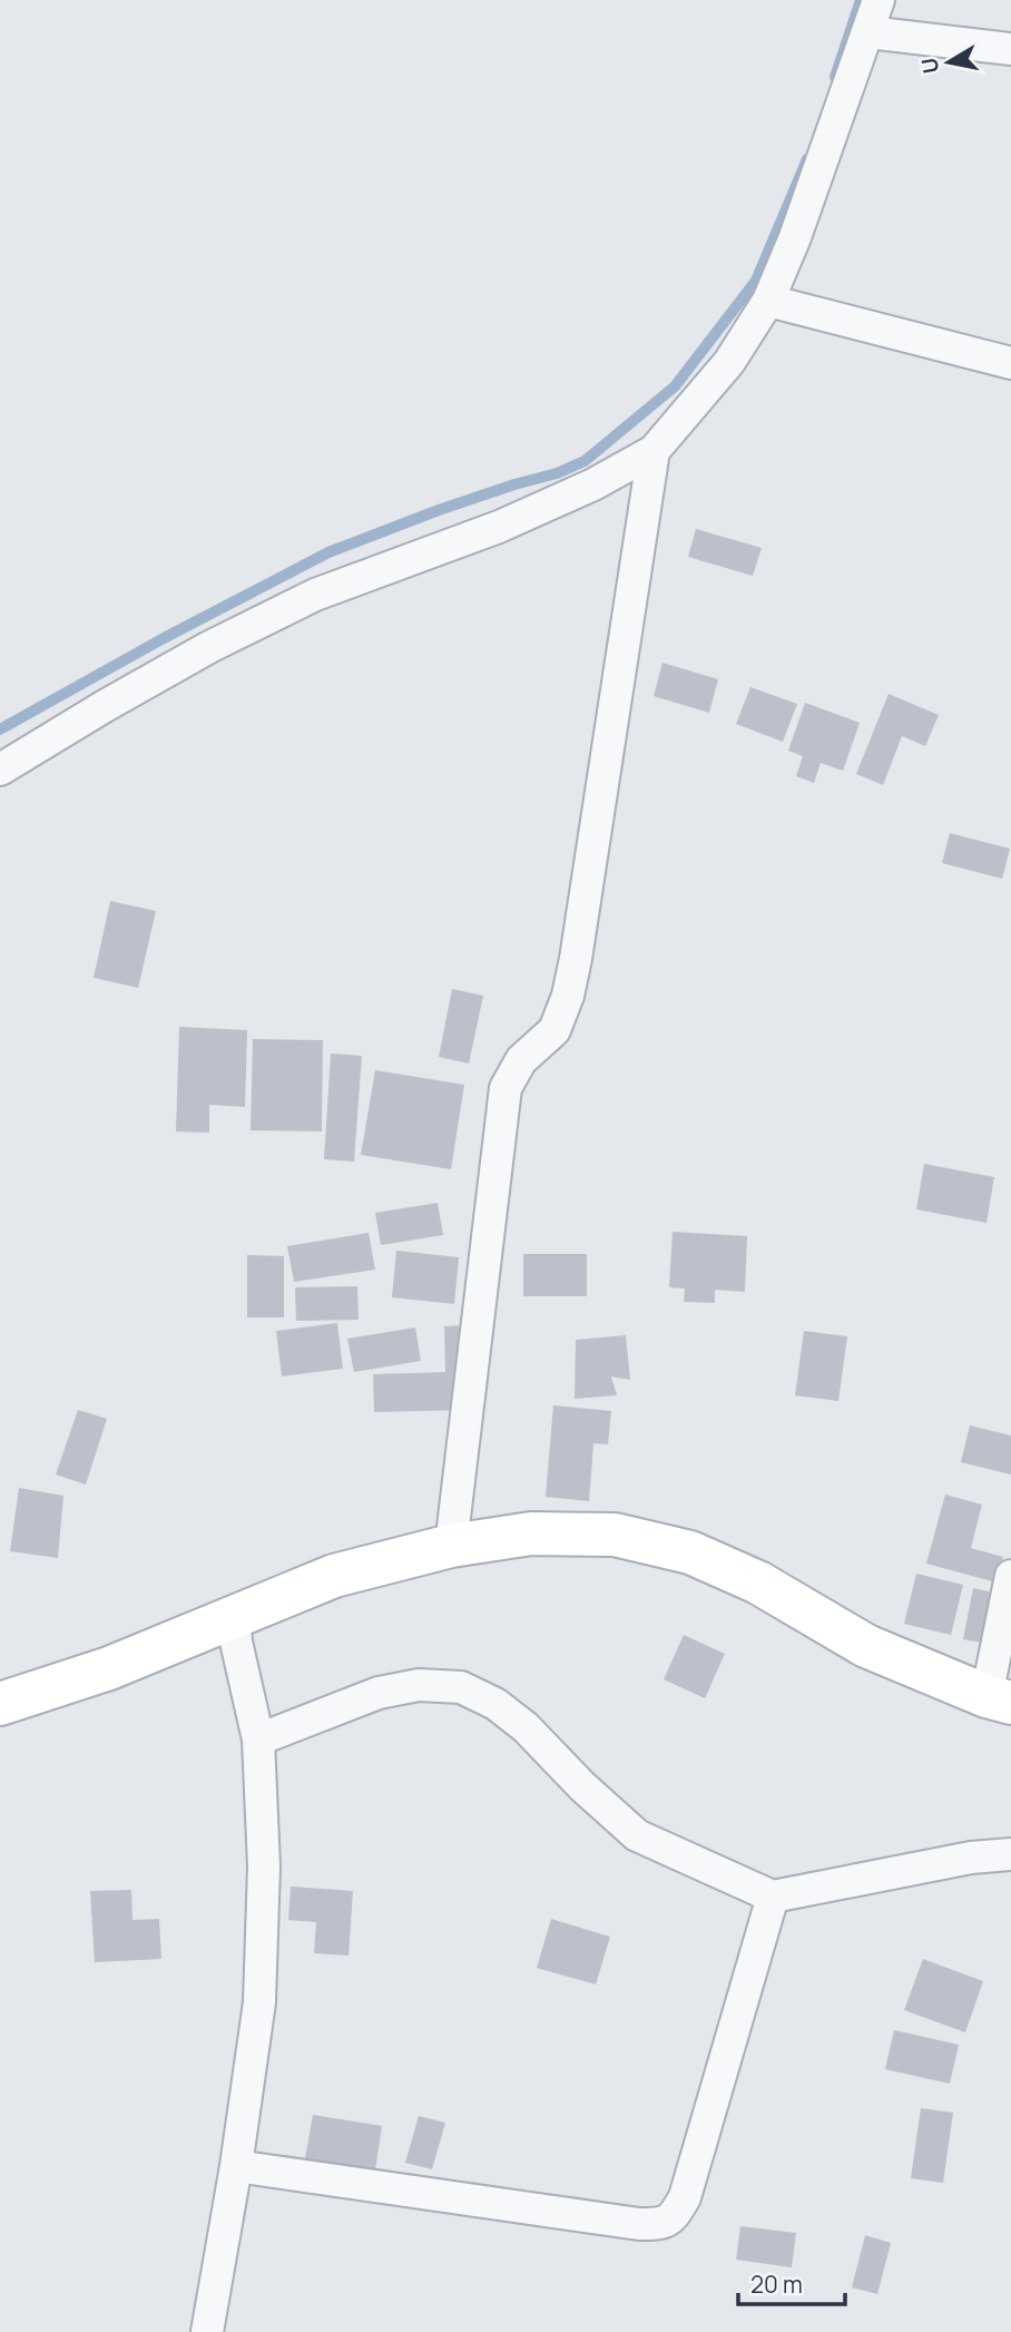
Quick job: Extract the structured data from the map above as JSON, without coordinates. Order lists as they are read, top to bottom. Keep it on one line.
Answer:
{"scale_bar":"20 m","north":"left"}
